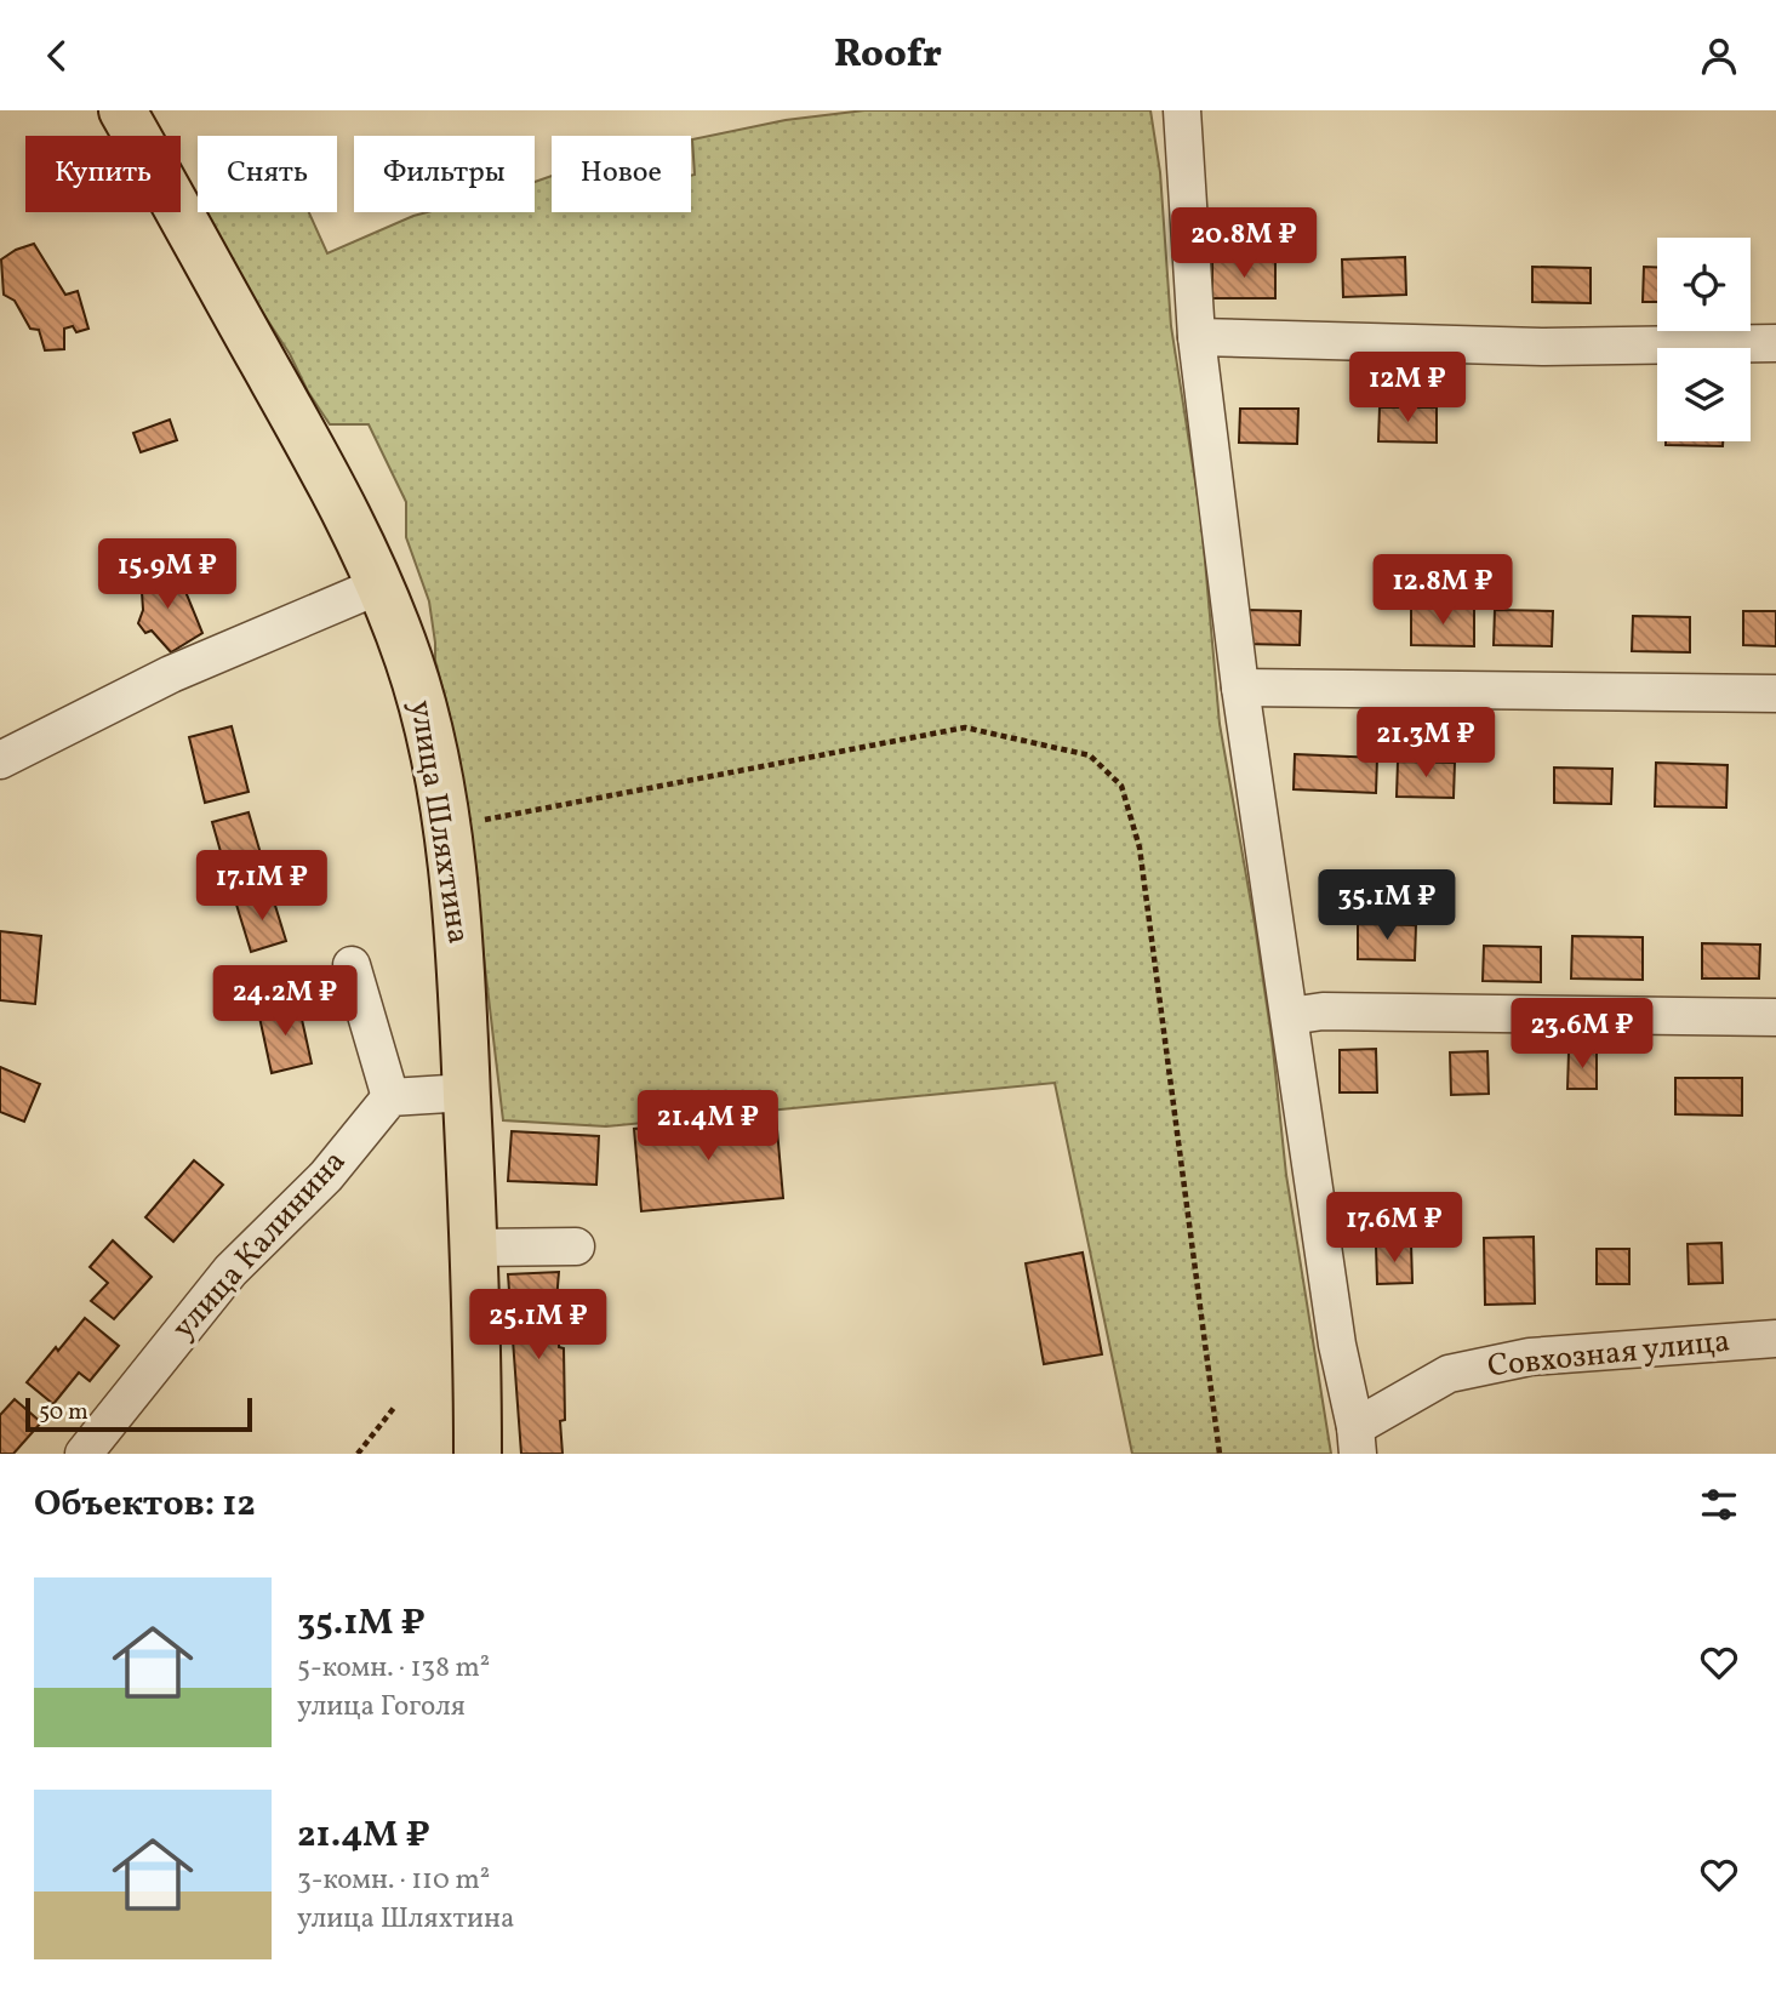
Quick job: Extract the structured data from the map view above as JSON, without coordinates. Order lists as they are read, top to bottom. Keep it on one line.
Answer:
{"streets":{"main road":["улица Шляхтина"],"street":["улица Калинина","Совхозная улица"]},"scale_bar":"50 m","page":{"header":"Roofr","chip":["Купить","Снять","Фильтры","Новое"],"price":["20.8M ₽","12M ₽","15.9M ₽","12.8M ₽","21.3M ₽","17.1M ₽","35.1M ₽","24.2M ₽","23.6M ₽","21.4M ₽","17.6M ₽","25.1M ₽"],"scale":"50 m","heading":"Объектов: 12","list":[{"name":"35.1M ₽","note":"5-комн. · 138 m² · улица Гоголя"},{"name":"21.4M ₽","note":"3-комн. · 110 m² · улица Шляхтина"}]}}
